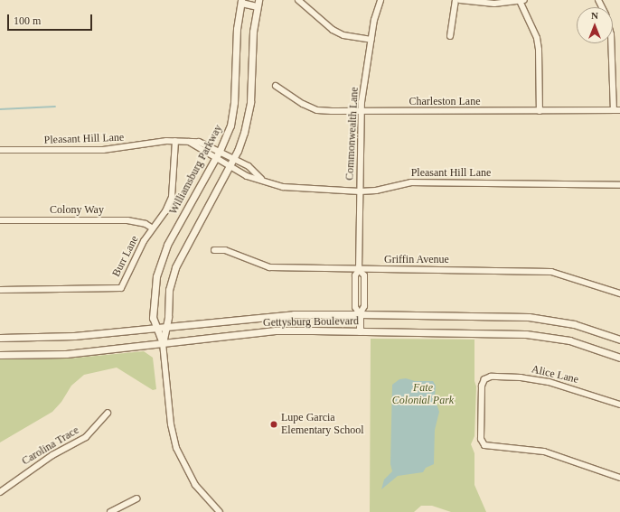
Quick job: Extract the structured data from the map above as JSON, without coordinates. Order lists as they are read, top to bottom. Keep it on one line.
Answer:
{"streets":{"street":["Charleston Lane","Commonwealth Lane","Pleasant Hill Lane","Williamsburg Parkway","Colony Way","Burr Lane","Griffin Avenue","Gettysburg Boulevard","Alice Lane","Carolina Trace"]},"crossings":[["Charleston Lane","Commonwealth Lane"],["Commonwealth Lane","Pleasant Hill Lane"],["Commonwealth Lane","Griffin Avenue"],["Commonwealth Lane","Gettysburg Boulevard"],["Pleasant Hill Lane","Williamsburg Parkway"],["Pleasant Hill Lane","Burr Lane"],["Williamsburg Parkway","Gettysburg Boulevard"],["Colony Way","Burr Lane"]],"parks":["Fate Colonial Park"],"places":["Lupe Garcia Elementary School"],"scale_bar":"100 m","north":"top"}
